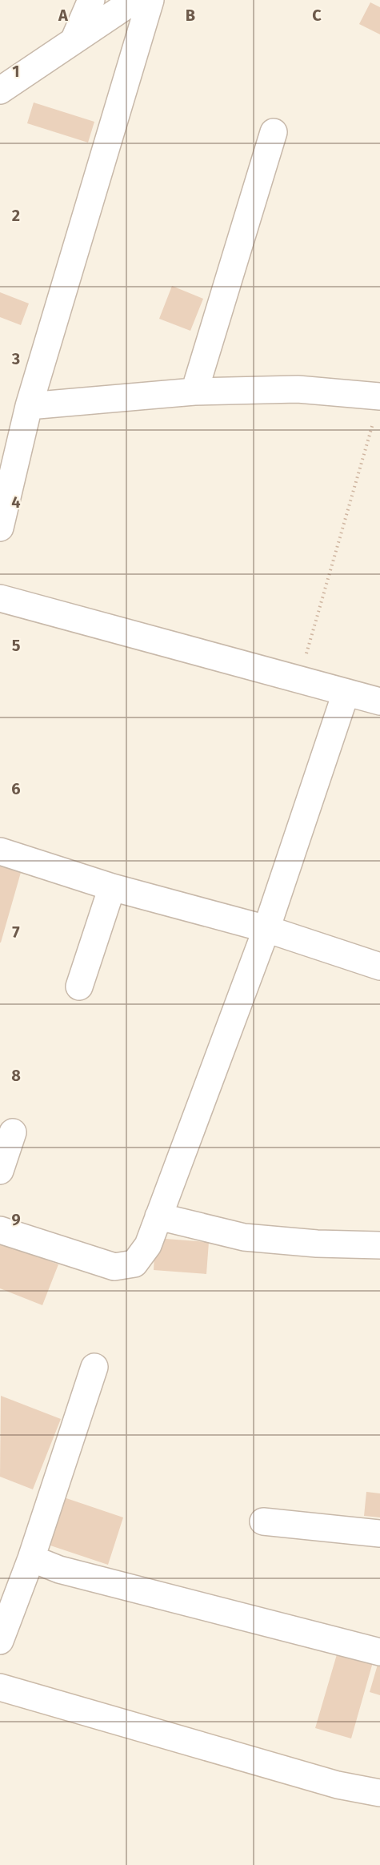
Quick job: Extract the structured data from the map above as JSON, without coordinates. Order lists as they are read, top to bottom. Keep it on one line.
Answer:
{"grid":{"columns":["A","B","C"],"rows":["1","2","3","4","5","6","7","8","9"]}}
